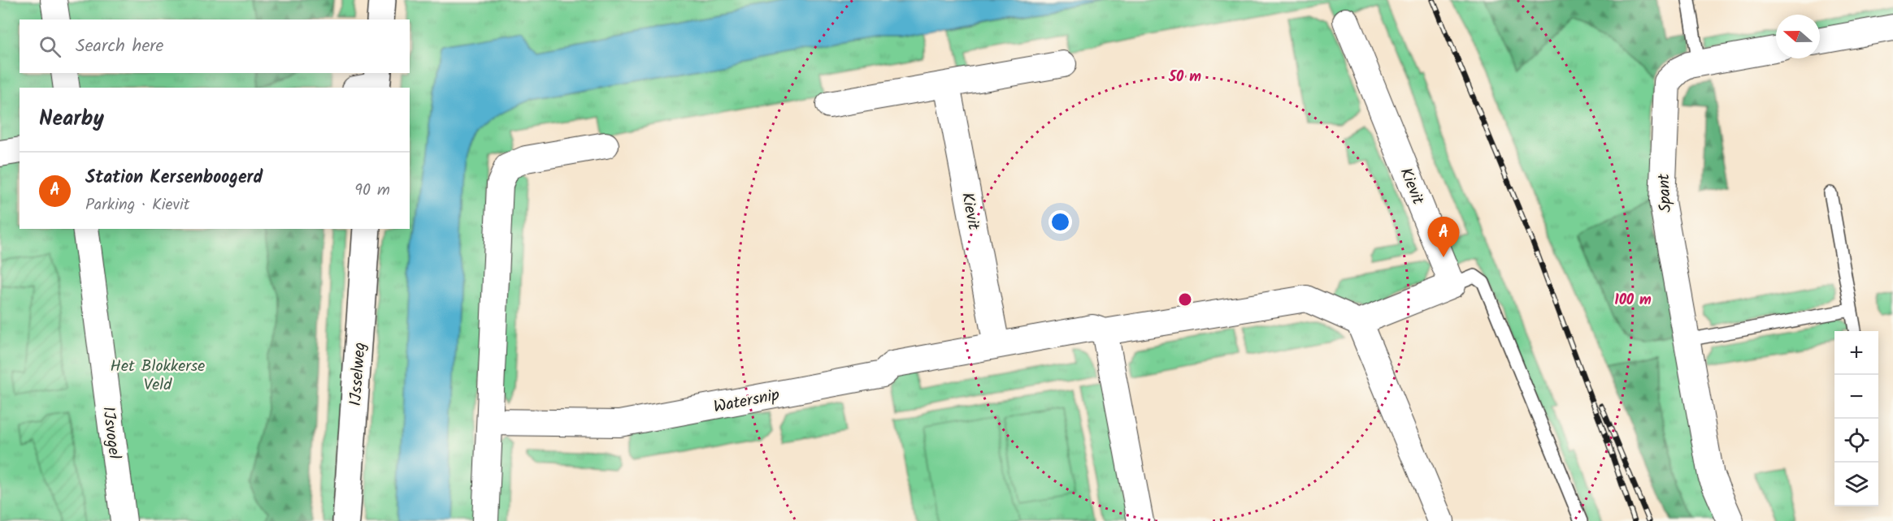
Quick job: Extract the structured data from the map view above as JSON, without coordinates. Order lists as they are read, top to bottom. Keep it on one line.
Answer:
{"streets":{"street":["Kievit","Spant","IJsselweg","Watersnip","IJsvogel"]},"crossings":[["Kievit","Watersnip"]],"parks":["Het Blokkerse Veld"],"north":"left","page":{"search":"Search here","heading":"Nearby","list":[{"mark":"A","name":"Station Kersenboogerd","note":"Parking · Kievit","value":"90 m"}],"pins":"A","map_buttons":["+","−"]},"rings":["50 m","100 m"]}
